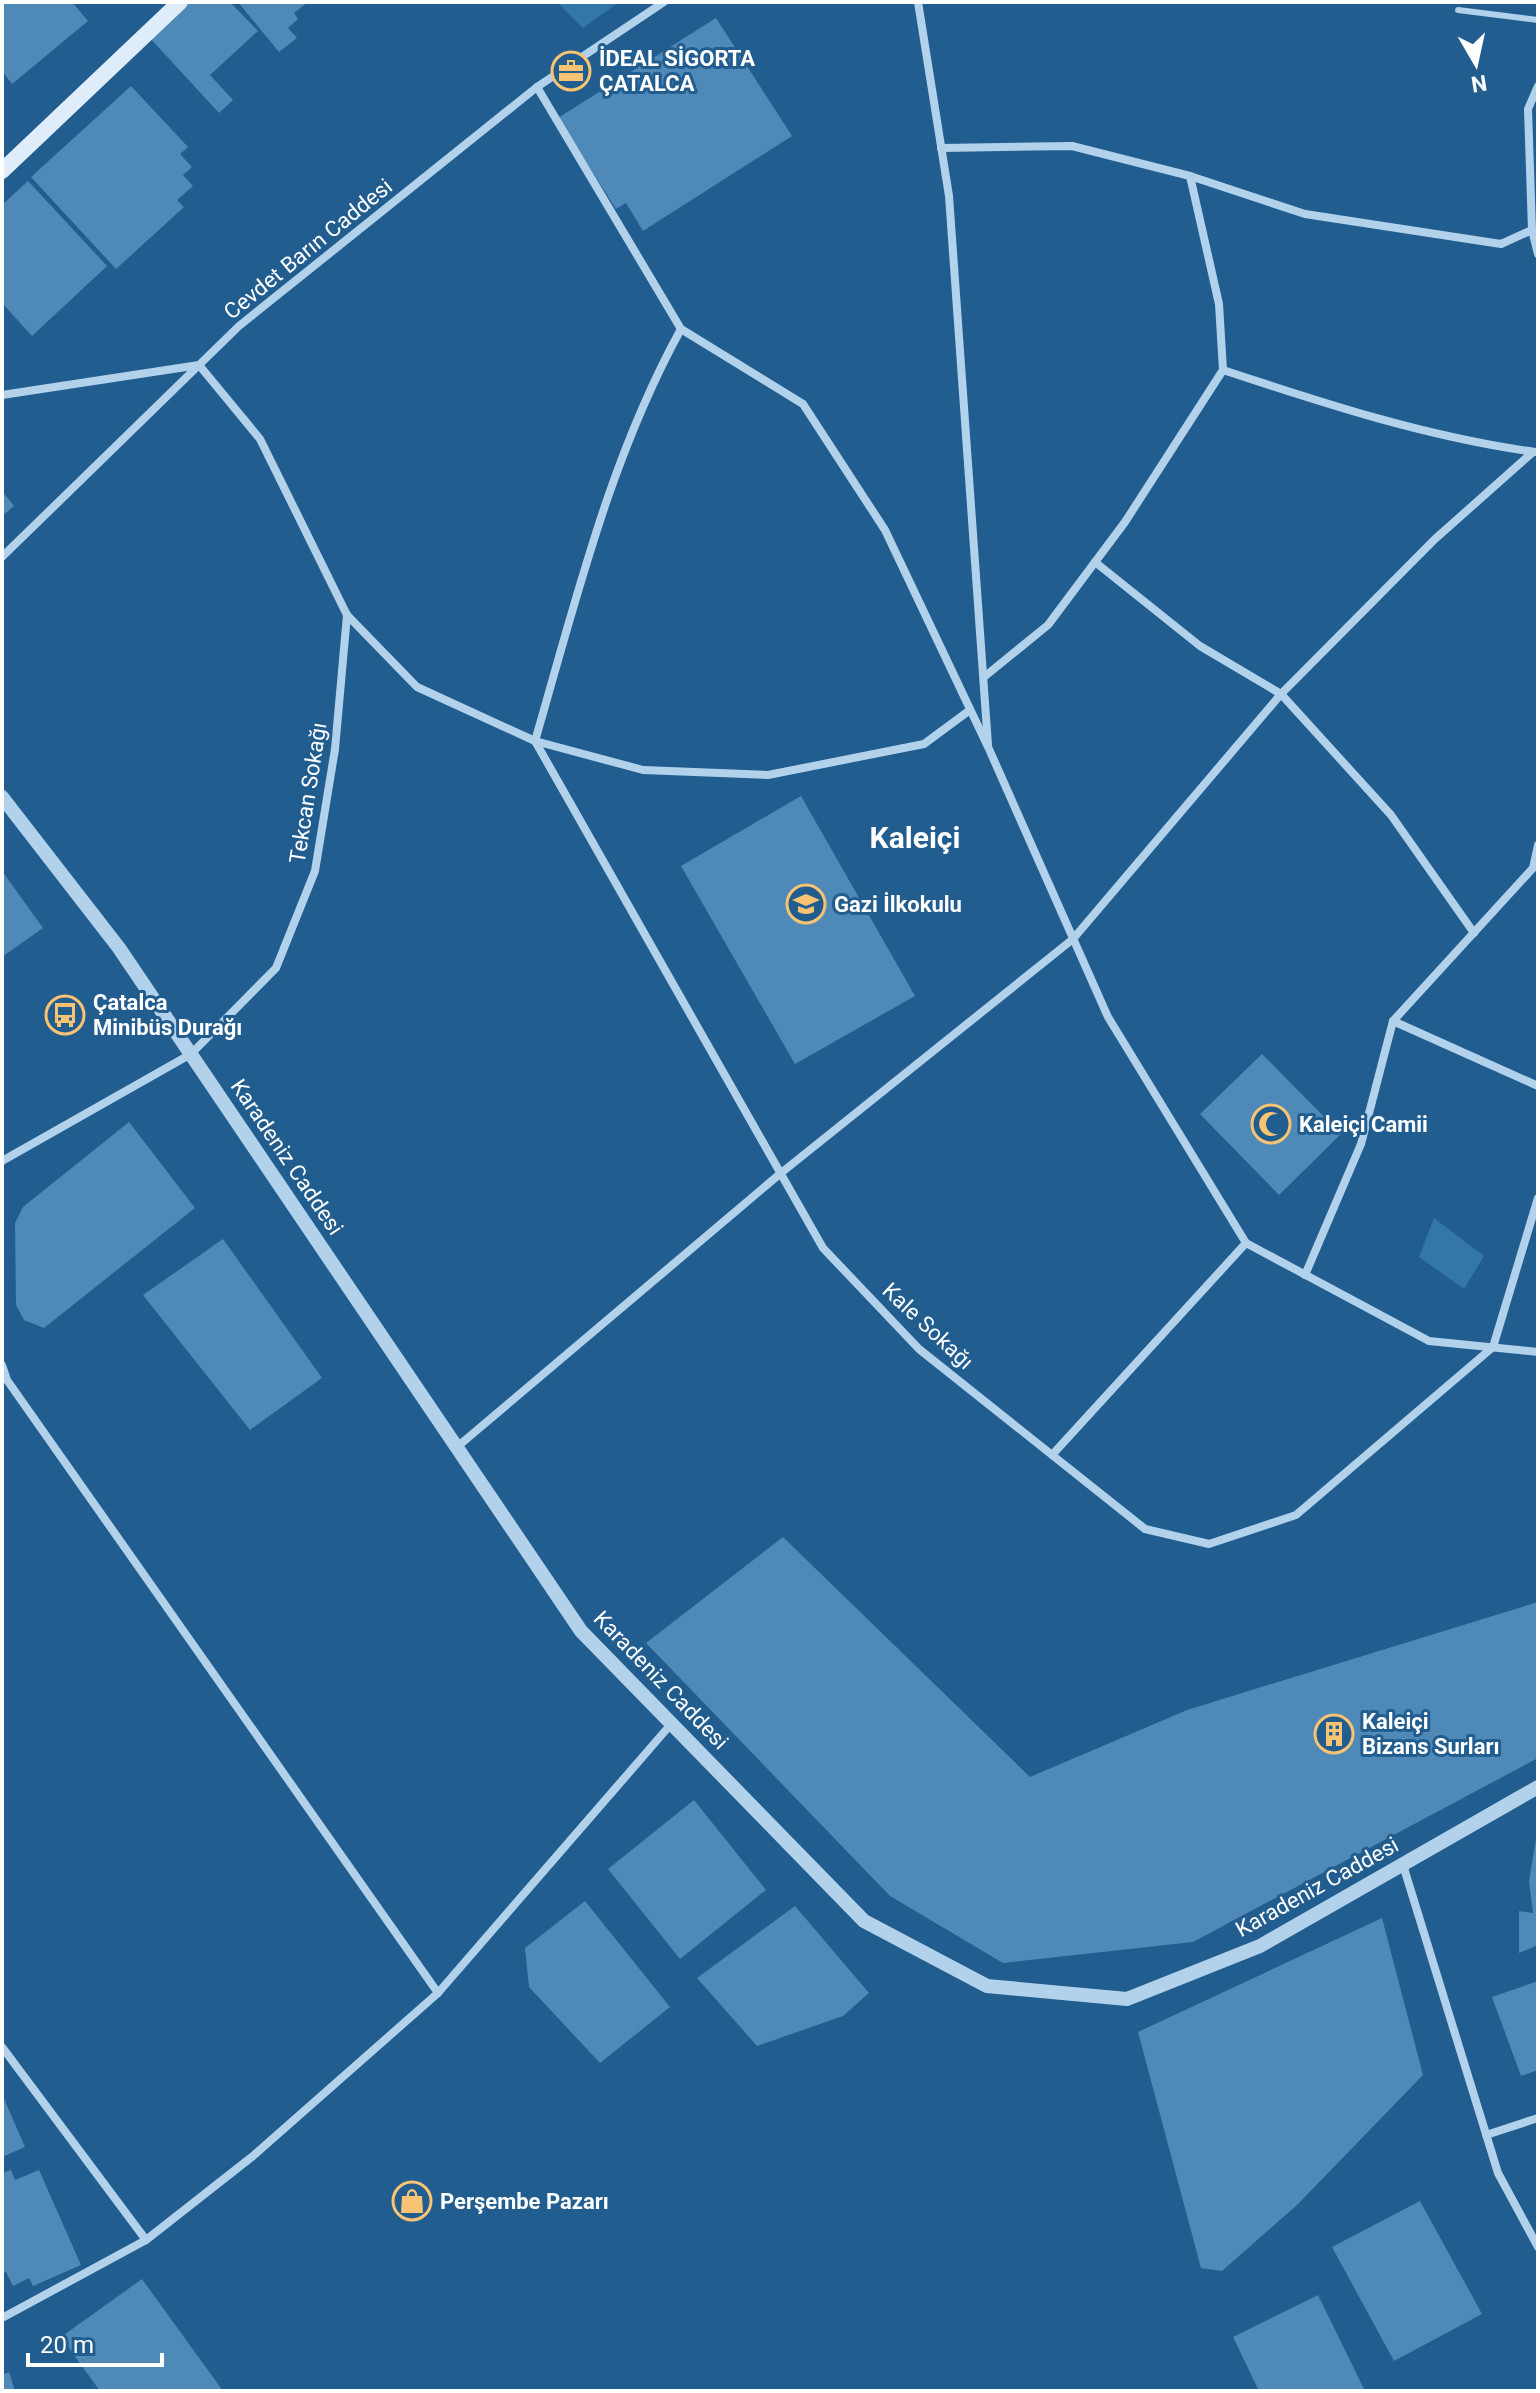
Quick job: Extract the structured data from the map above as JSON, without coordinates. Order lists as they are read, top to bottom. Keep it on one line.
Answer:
{"streets":{"street":["Cevdet Barın Caddesi","Tekcan Sokağı","Karadeniz Caddesi","Kale Sokağı"]},"crossings":[["Tekcan Sokağı","Karadeniz Caddesi"]],"districts":["Kaleiçi"],"places":{"office":["İDEAL SİGORTA ÇATALCA"],"school or university":["Gazi İlkokulu"],"bus stop":["Çatalca Minibüs Durağı"],"mosque":["Kaleiçi Camii"],"building":["Kaleiçi Bizans Surları"],"shop":["Perşembe Pazarı"]},"scale_bar":"20 m","north":"bottom"}
